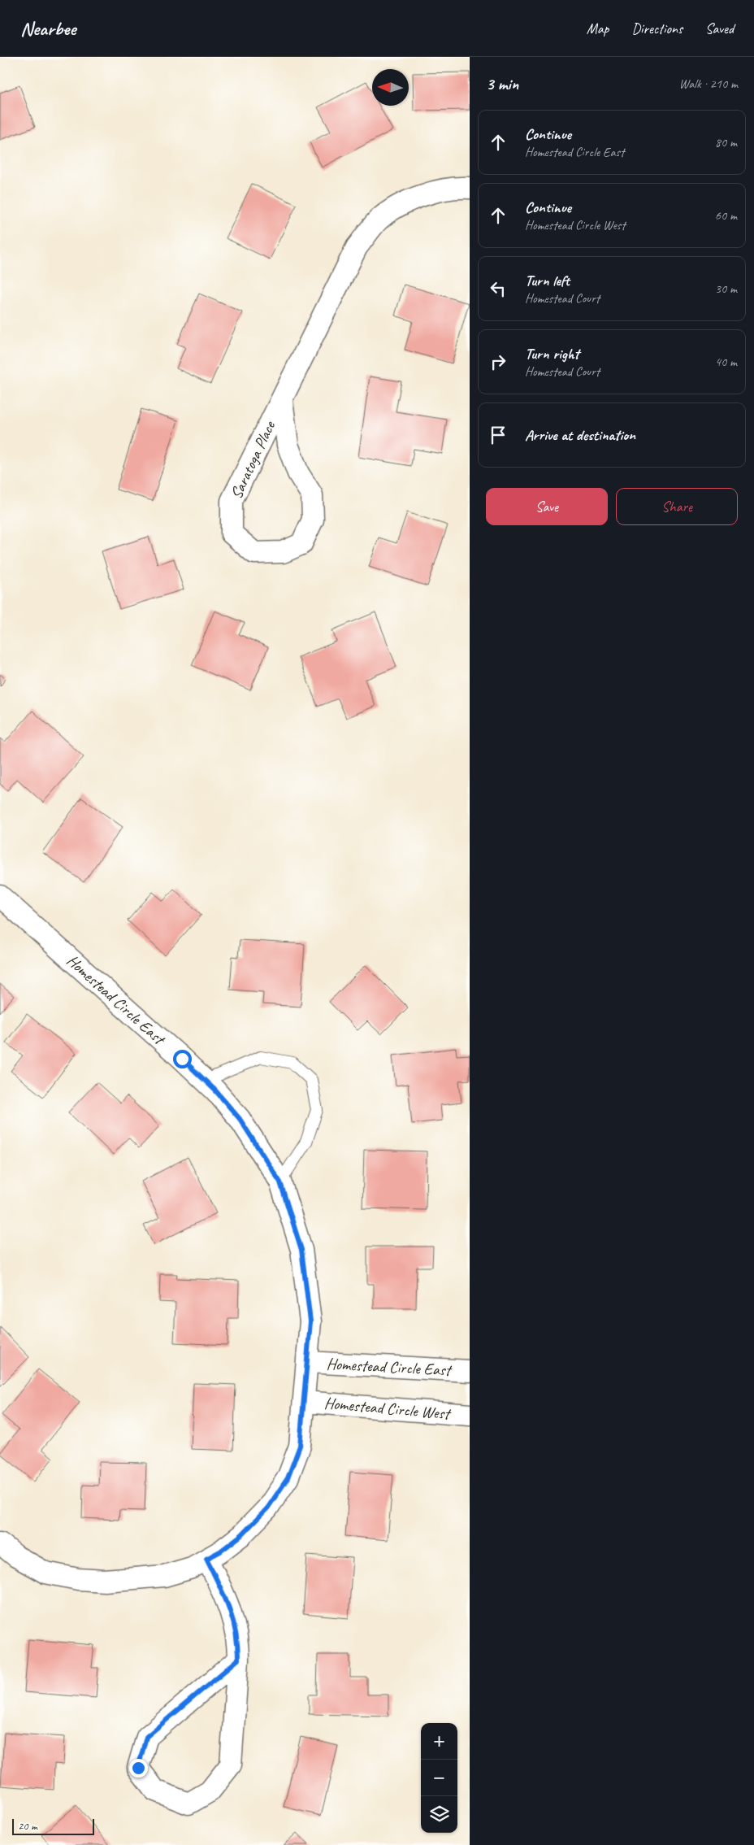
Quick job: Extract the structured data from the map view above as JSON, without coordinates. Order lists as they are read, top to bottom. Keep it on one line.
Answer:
{"streets":{"street":["Saratoga Place","Homestead Circle East","Homestead Circle West"]},"crossings":[["Homestead Circle East","Homestead Circle West"]],"scale_bar":"20 m","north":"left","page":{"header":"Nearbee","nav":["Map","Directions","Saved"],"heading":["3 min","Walk · 210 m"],"list":[["Continue","Homestead Circle East","80 m"],["Continue","Homestead Circle West","60 m"],["Turn left","Homestead Court","30 m"],["Turn right","Homestead Court","40 m"],"Arrive at destination"],"buttons":["Save","Share"],"map_buttons":["+","−"],"scale":"20 m"}}
